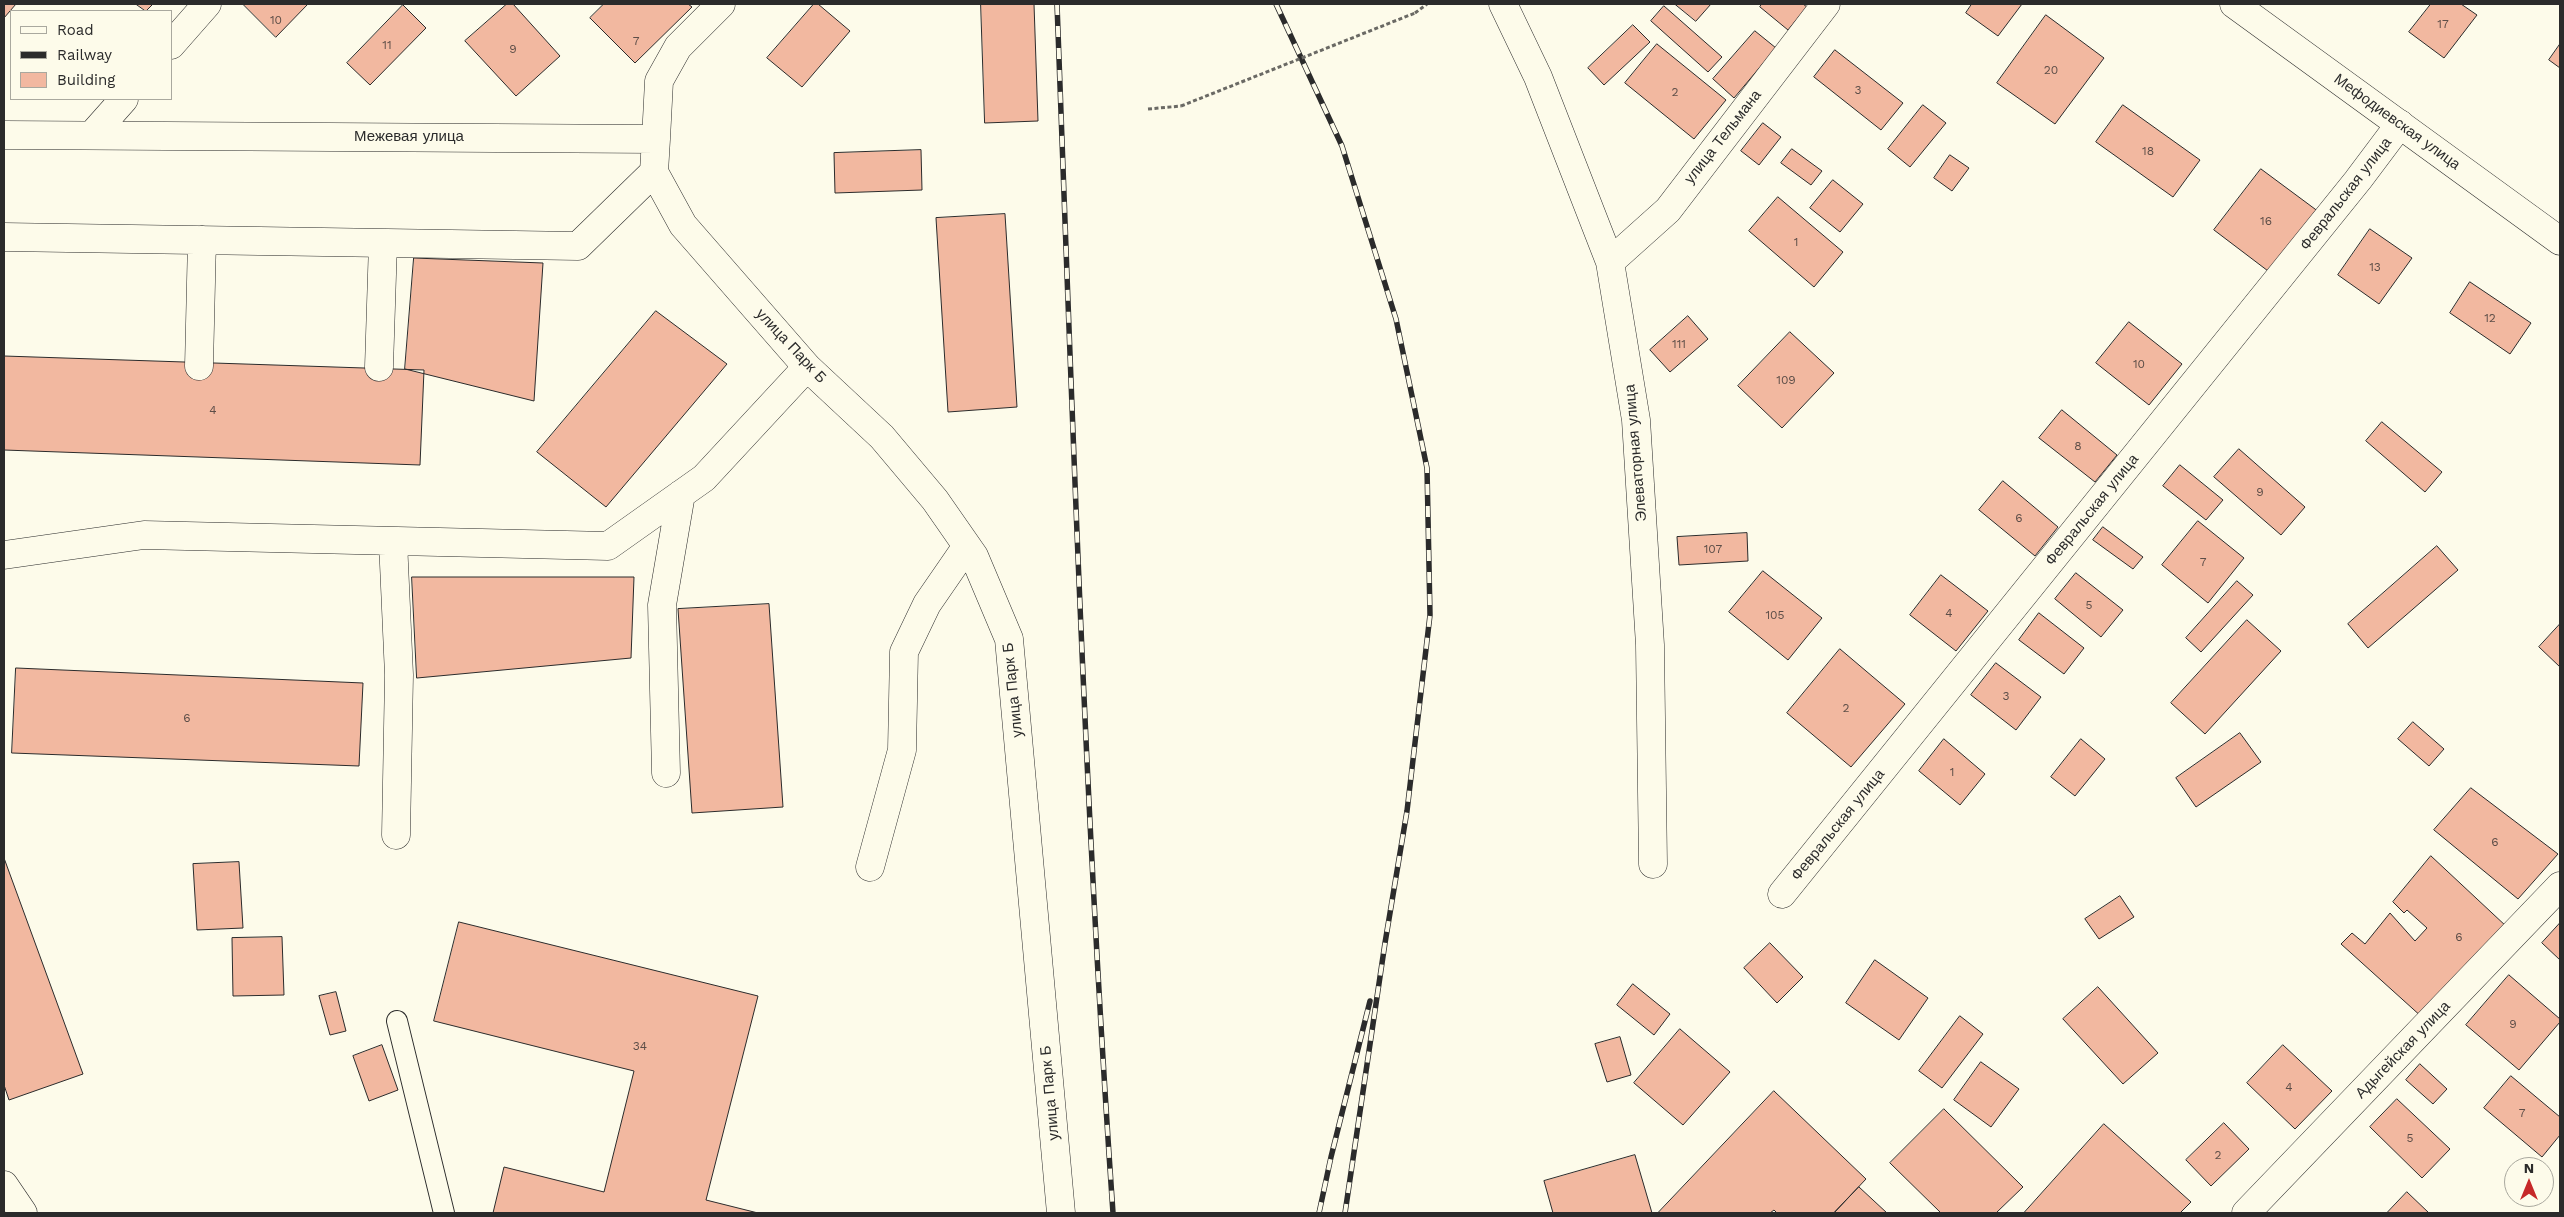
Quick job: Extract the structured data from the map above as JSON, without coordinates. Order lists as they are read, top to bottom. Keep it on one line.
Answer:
{"streets":{"street":["Мефодиевская улица","Межевая улица","улица Тельмана","Февральская улица","улица Парк Б","Элеваторная улица","Адыгейская улица"]},"crossings":[["Мефодиевская улица","Февральская улица"],["улица Тельмана","Элеваторная улица"]],"house_numbers":["10","17","7","11","9","20","3","2","18","16","1","13","12","111","10","109","4","8","9","6","107","7","5","4","105","3","2","6","1","6","6","9","34","4","7","5","2"],"legend":["Road","Railway","Building"],"north":"top"}
